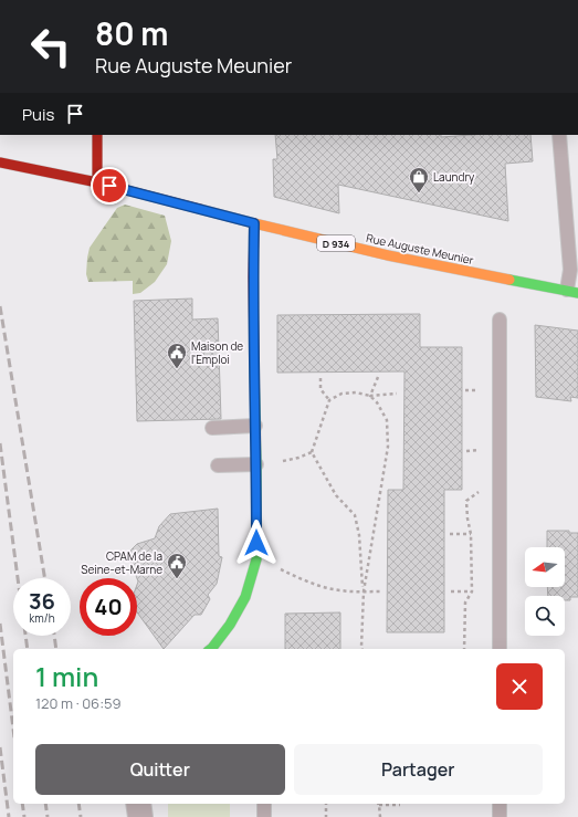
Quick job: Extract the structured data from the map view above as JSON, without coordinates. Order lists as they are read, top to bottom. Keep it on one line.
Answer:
{"streets":{"main road":["D 934","Rue Auguste Meunier"]},"places":{"shop":["Laundry"],"public building":["Maison de l'Emploi","CPAM de la Seine-et-Marne"]},"north":"left","page":{"turn":["80 m","Rue Auguste Meunier"],"then":"Puis","speed":"36 km/h","limit":"40","heading":["1 min","120 m · 06:59"],"buttons":["Quitter","Partager"]}}
